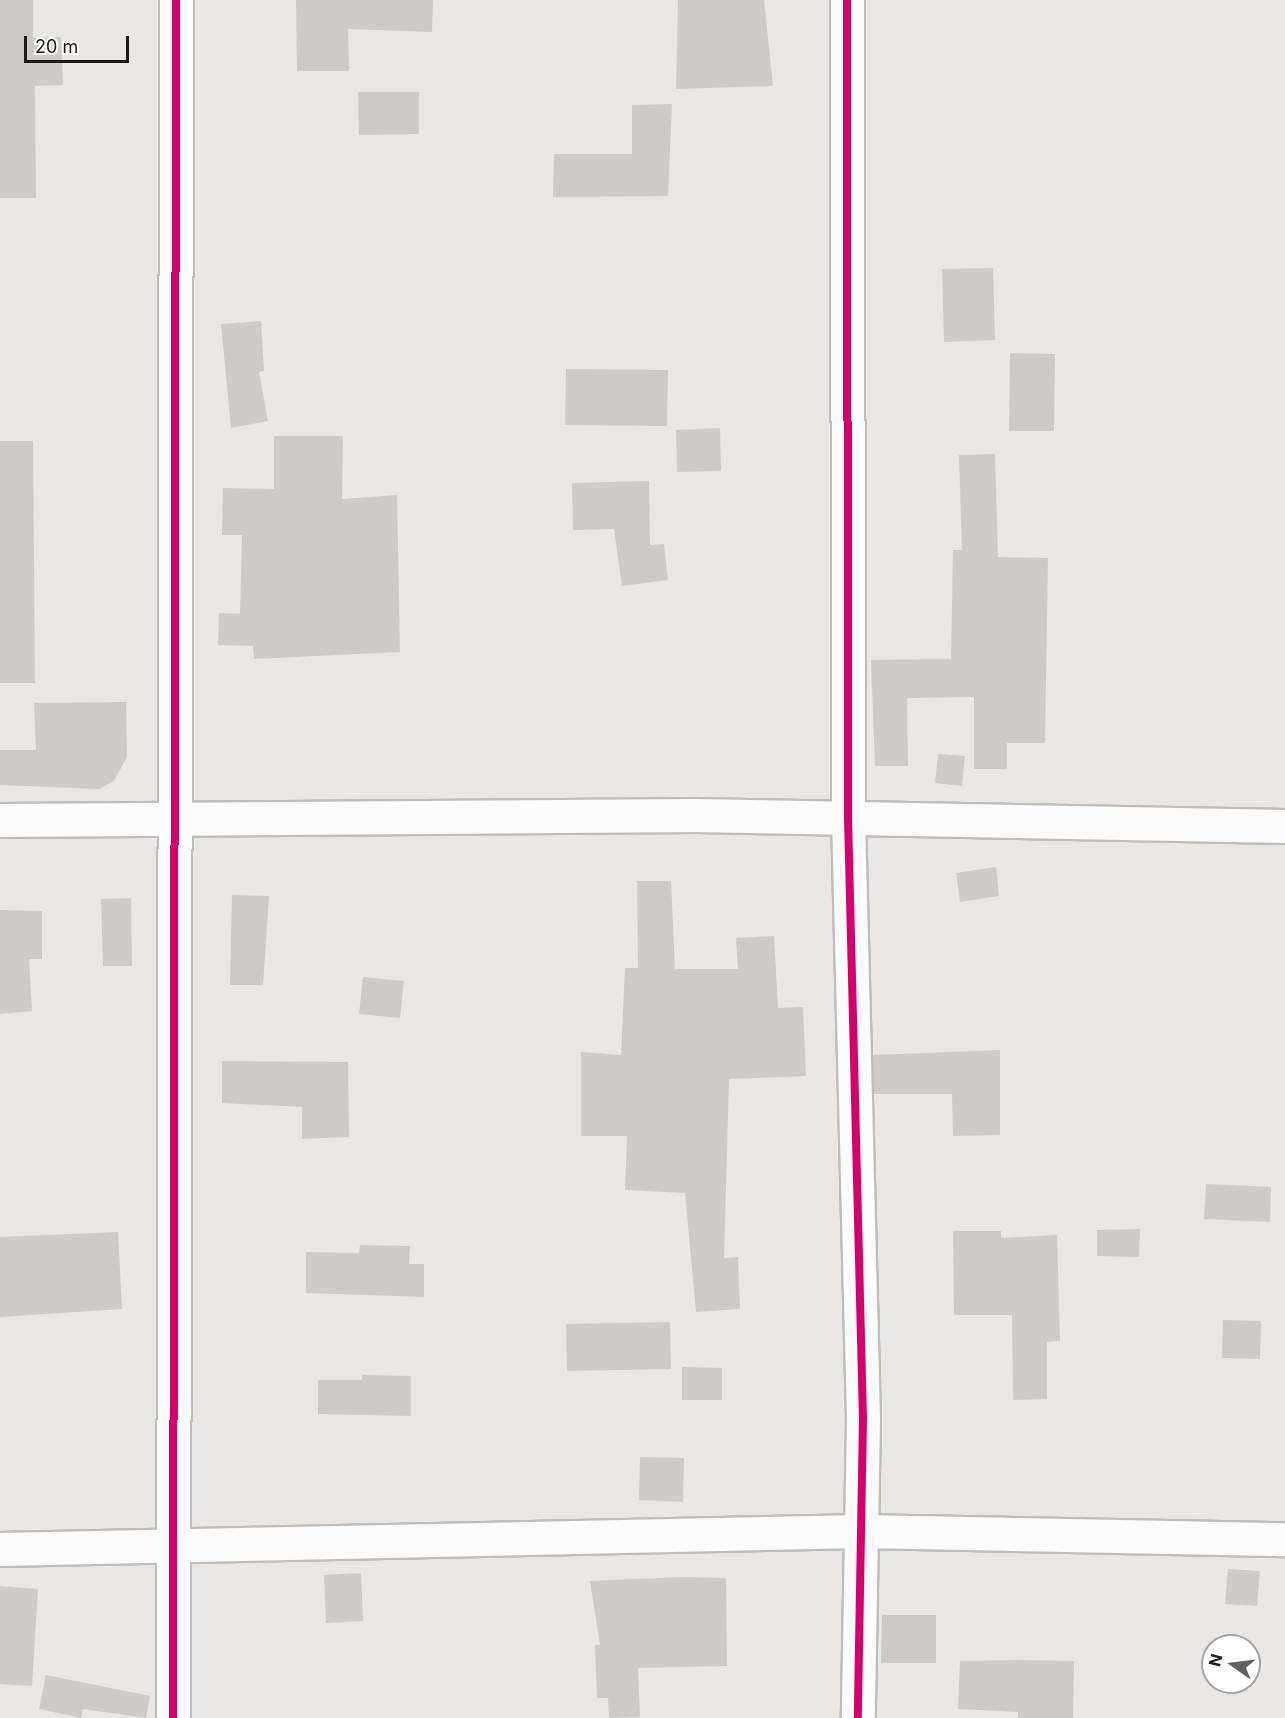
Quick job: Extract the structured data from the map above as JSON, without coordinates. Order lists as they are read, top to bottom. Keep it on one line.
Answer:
{"scale_bar":"20 m","north":"left"}
